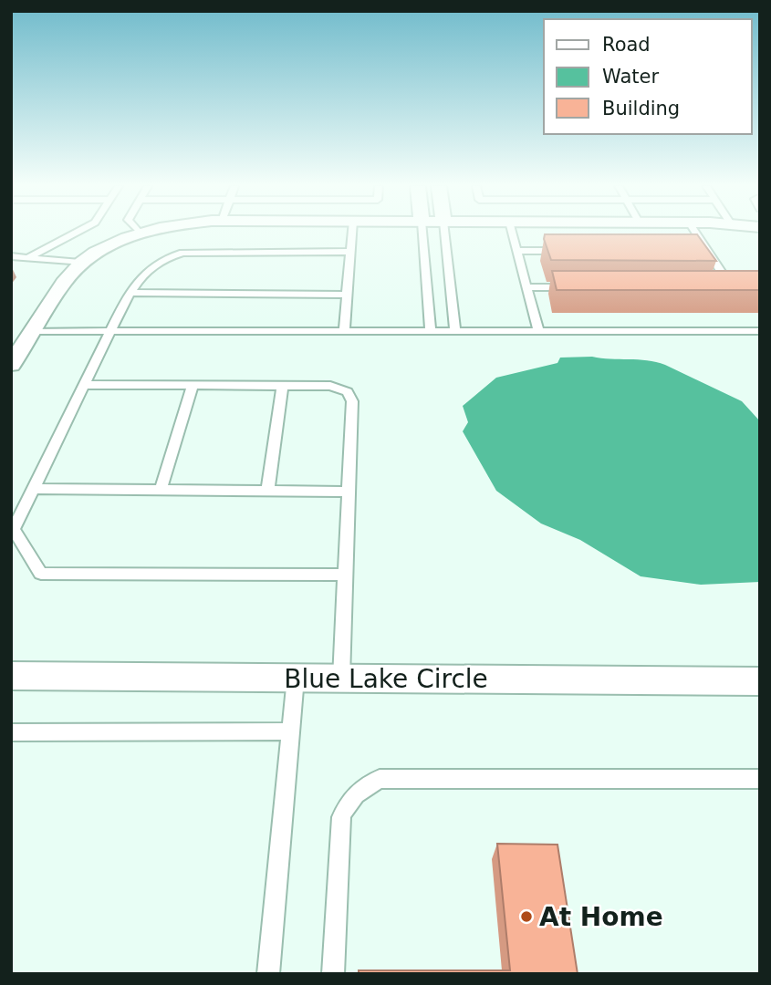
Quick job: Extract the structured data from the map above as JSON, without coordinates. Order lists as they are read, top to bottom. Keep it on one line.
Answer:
{"streets":{"street":["Blue Lake Circle"]},"places":["At Home"],"legend":["Road","Water","Building"]}
